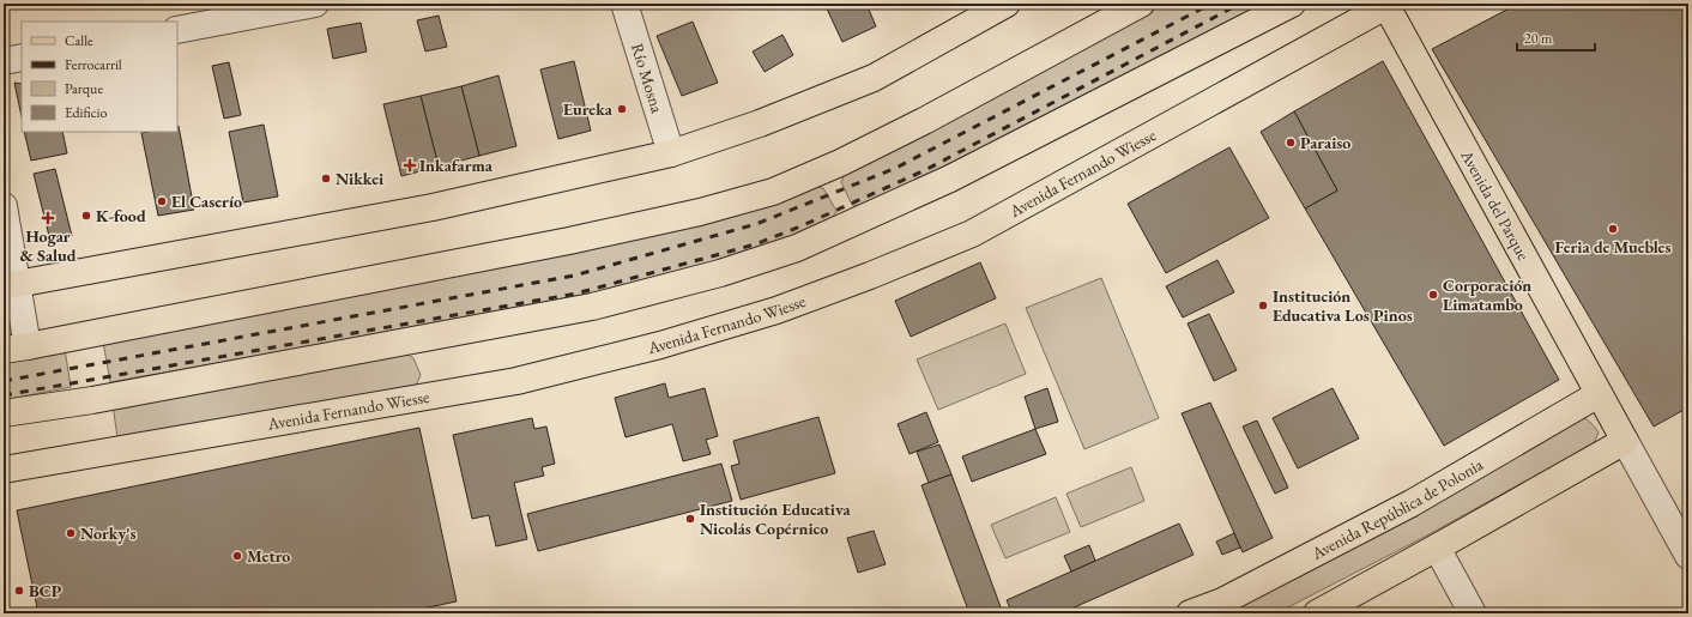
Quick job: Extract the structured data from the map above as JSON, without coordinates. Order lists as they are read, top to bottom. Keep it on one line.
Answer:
{"streets":{"main road":["Avenida Fernando Wiesse","Avenida del Parque","Avenida República de Polonia"],"street":["Río Mosna"]},"crossings":[["Avenida Fernando Wiesse","Avenida del Parque"],["Avenida del Parque","Avenida República de Polonia"]],"places":{"other":["Eureka","Paraiso","Nikkei","El Caserío","K-food","Feria de Muebles","Corporación Limatambo","Institución Educativa Los Pinos","Institución Educativa Nicolás Copérnico","Norky's","Metro","BCP"],"health":["Inkafarma","Hogar & Salud"]},"legend":["Calle","Ferrocarril","Parque","Edificio"],"scale_bar":"20 m"}
